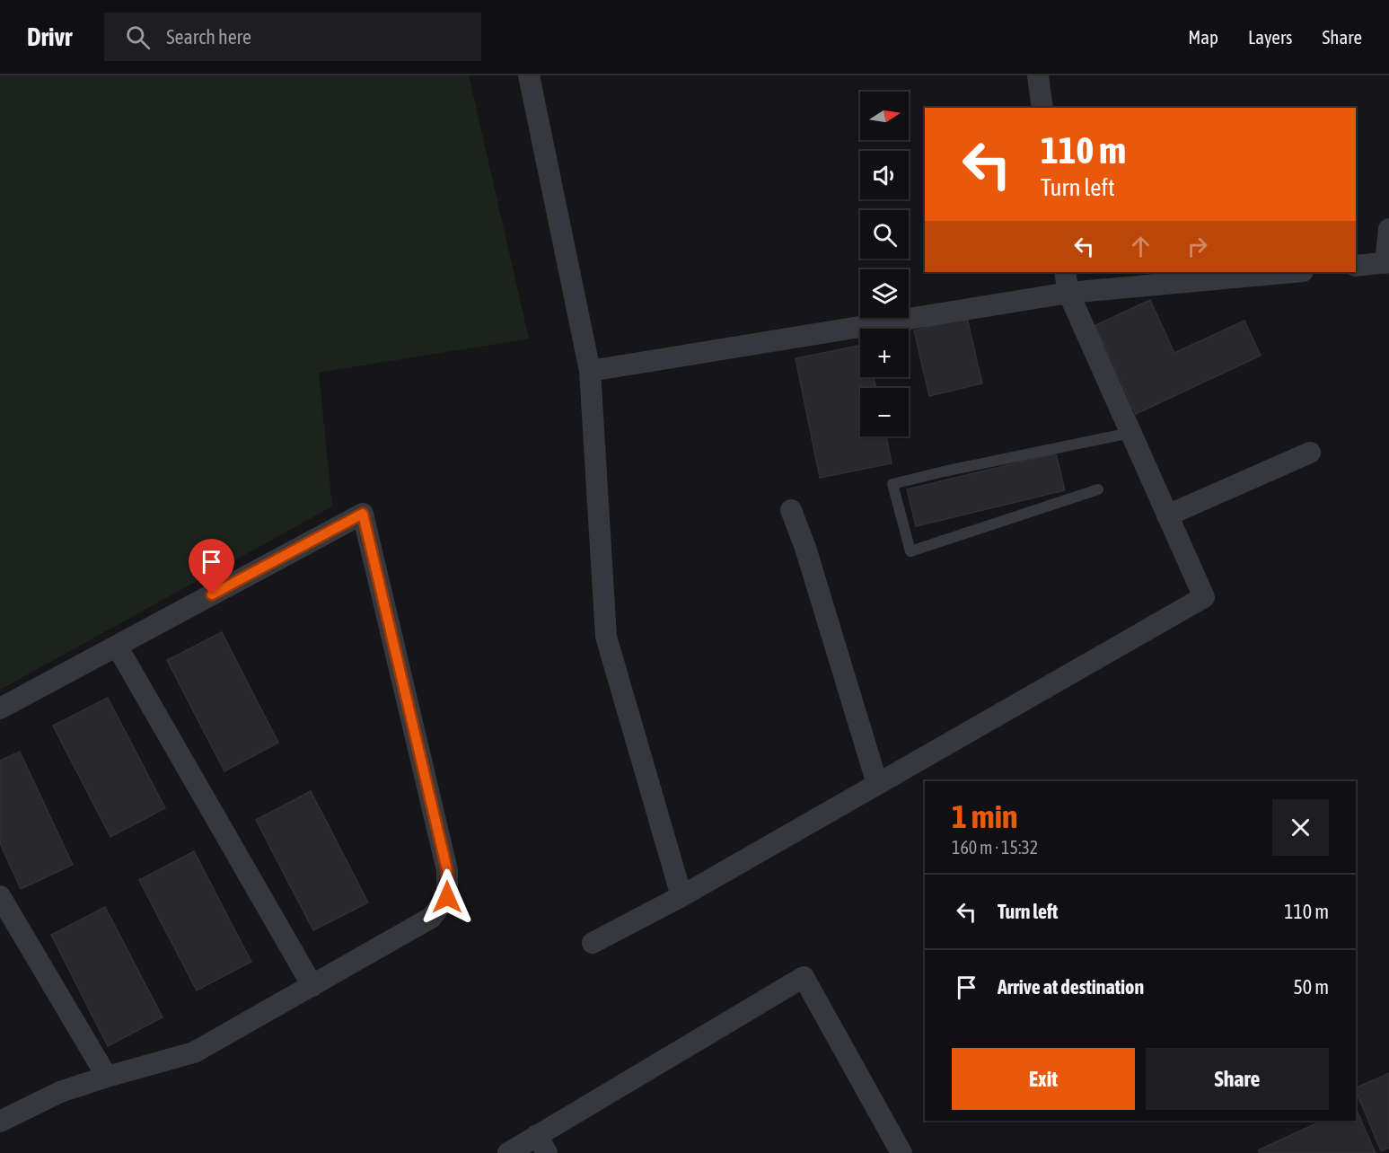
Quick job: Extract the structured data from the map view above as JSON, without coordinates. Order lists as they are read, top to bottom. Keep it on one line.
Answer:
{"north":"right","page":{"header":"Drivr","search":"Search here","nav":["Map","Layers","Share"],"map_buttons":["+","−"],"turn":["110 m","Turn left"],"heading":["1 min","160 m · 15:32"],"list":[{"name":"Turn left","value":"110 m"},{"name":"Arrive at destination","value":"50 m"}],"buttons":["Exit","Share"]}}
